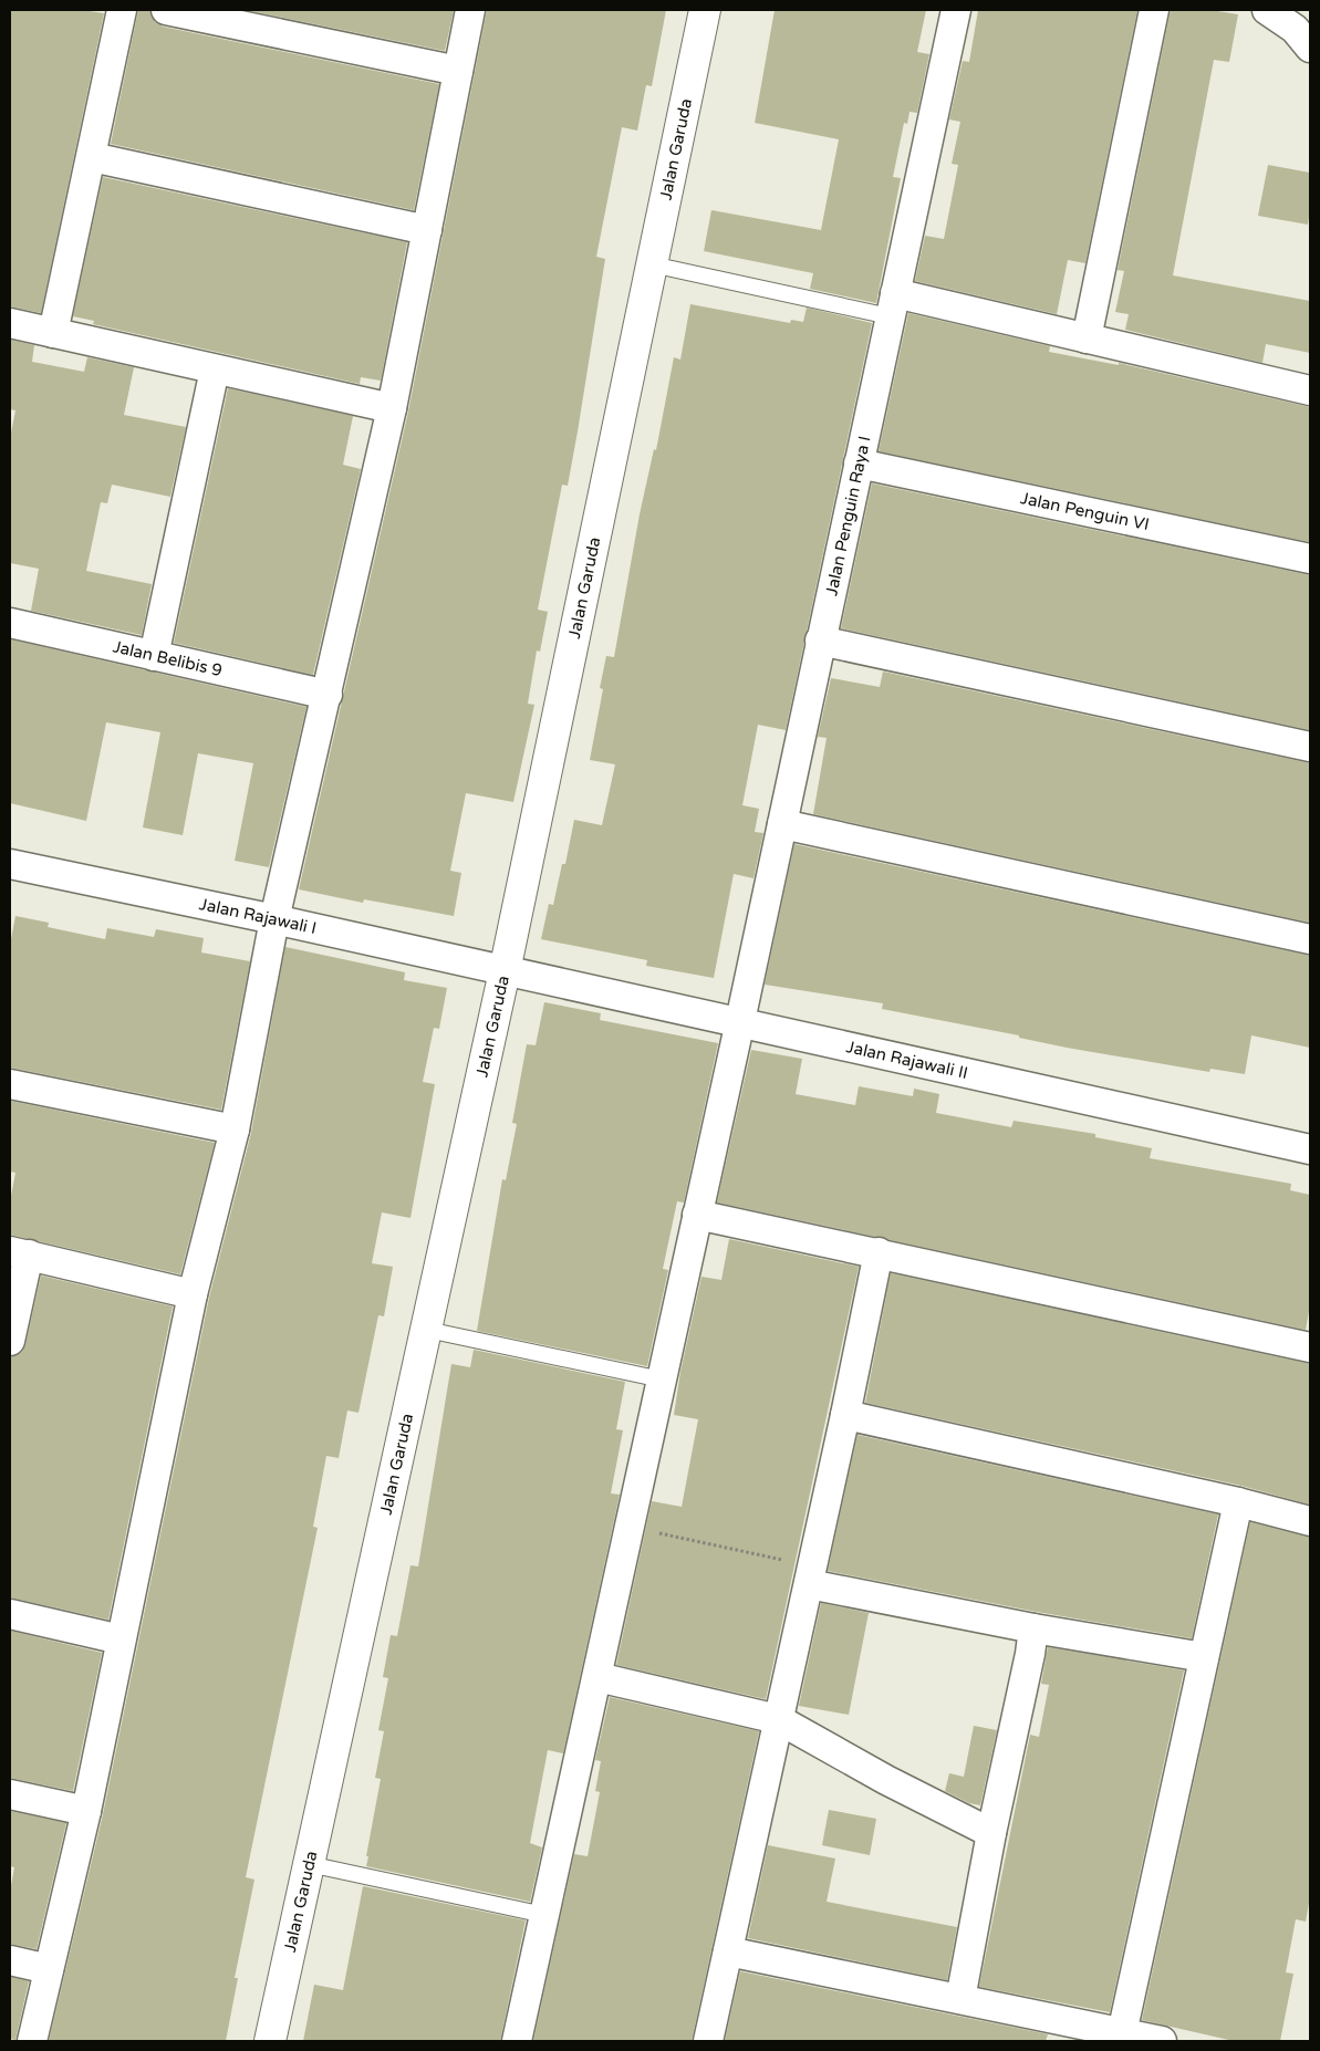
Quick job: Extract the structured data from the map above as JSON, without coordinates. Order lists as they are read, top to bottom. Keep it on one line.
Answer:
{"streets":{"street":["Jalan Garuda","Jalan Penguin VI","Jalan Penguin Raya I","Jalan Belibis 9","Jalan Rajawali I","Jalan Rajawali II"]},"crossings":[["Jalan Garuda","Jalan Rajawali I"],["Jalan Garuda","Jalan Rajawali II"],["Jalan Penguin VI","Jalan Penguin Raya I"],["Jalan Penguin Raya I","Jalan Rajawali II"],["Jalan Rajawali I","Jalan Rajawali II"]]}
